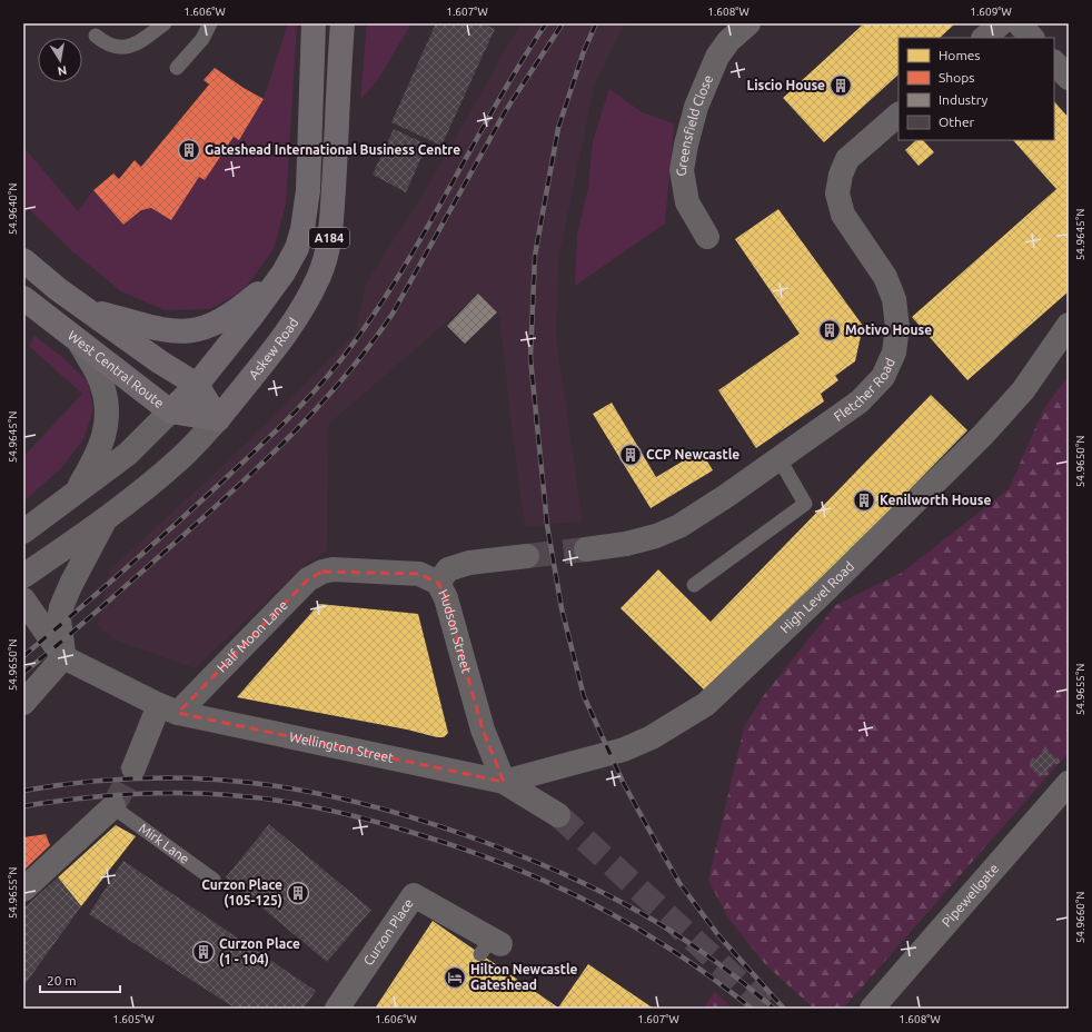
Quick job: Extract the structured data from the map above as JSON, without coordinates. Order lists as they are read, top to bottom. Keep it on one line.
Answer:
{"streets":{"highway":["A184","Askew Road","West Central Route"],"street":["Greensfield Close","Fletcher Road","High Level Road","Hudson Street","Half Moon Lane","Wellington Street","Pipewellgate","Curzon Place"],"lane":["Mirk Lane"]},"crossings":[["A184","West Central Route"],["Askew Road","West Central Route"],["High Level Road","Hudson Street"],["High Level Road","Wellington Street"],["Hudson Street","Half Moon Lane"],["Hudson Street","Wellington Street"],["Half Moon Lane","Wellington Street"]],"places":{"building":["Liscio House","Gateshead International Business Centre","Motivo House","CCP Newcastle","Kenilworth House","Curzon Place (105-125)","Curzon Place (1 - 104)"],"hotel":["Hilton Newcastle Gateshead"]},"legend":["Homes","Shops","Industry","Other"],"scale_bar":"20 m","north":"bottom","coordinates":["1.606°W","1.607°W","1.608°W","1.609°W","54.9640°N","54.9645°N","54.9650°N","54.9655°N","54.9660°N","1.605°W"]}
